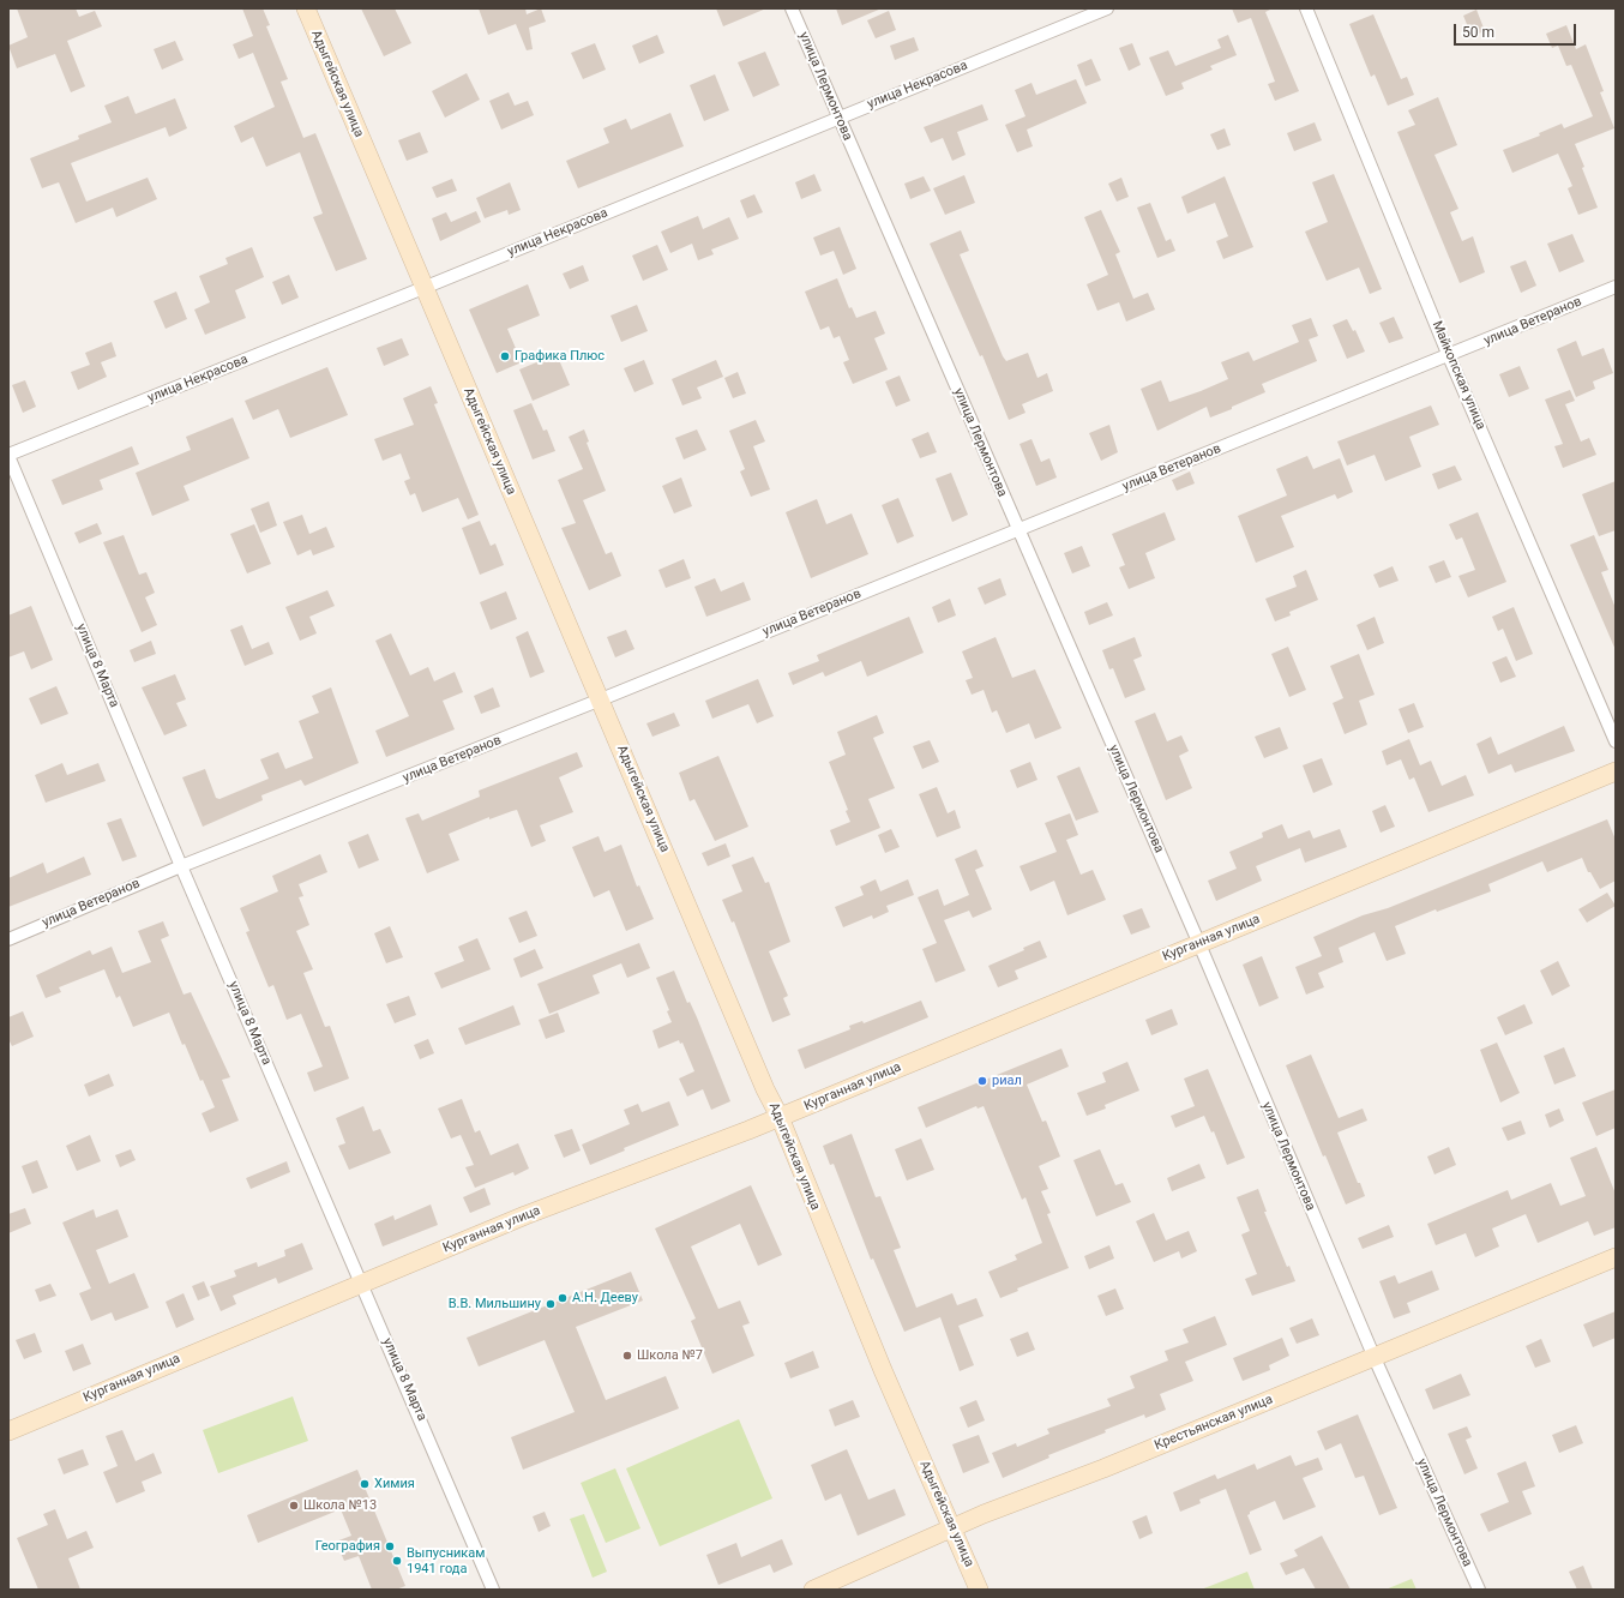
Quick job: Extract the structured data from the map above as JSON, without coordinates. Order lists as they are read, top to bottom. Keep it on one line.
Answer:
{"streets":{"street":["Адыгейская улица","улица Некрасова","улица Лермонтова","улица Ветеранов","Майкопская улица","улица 8 Марта","Курганная улица","Крестьянская улица"]},"crossings":[["Адыгейская улица","улица Некрасова"],["Адыгейская улица","улица Ветеранов"],["Адыгейская улица","Курганная улица"],["Адыгейская улица","Крестьянская улица"],["улица Некрасова","улица Лермонтова"],["улица Некрасова","улица 8 Марта"],["улица Лермонтова","улица Ветеранов"],["улица Лермонтова","Курганная улица"],["улица Лермонтова","Крестьянская улица"],["улица Ветеранов","Майкопская улица"],["улица Ветеранов","улица 8 Марта"],["улица 8 Марта","Курганная улица"]],"places":["Графика Плюс","риал","А.Н. Дееву","В.В. Мильшину","Школа №7","Химия","Школа №13","География","Выпусникам 1941 года"],"scale_bar":"50 m"}
